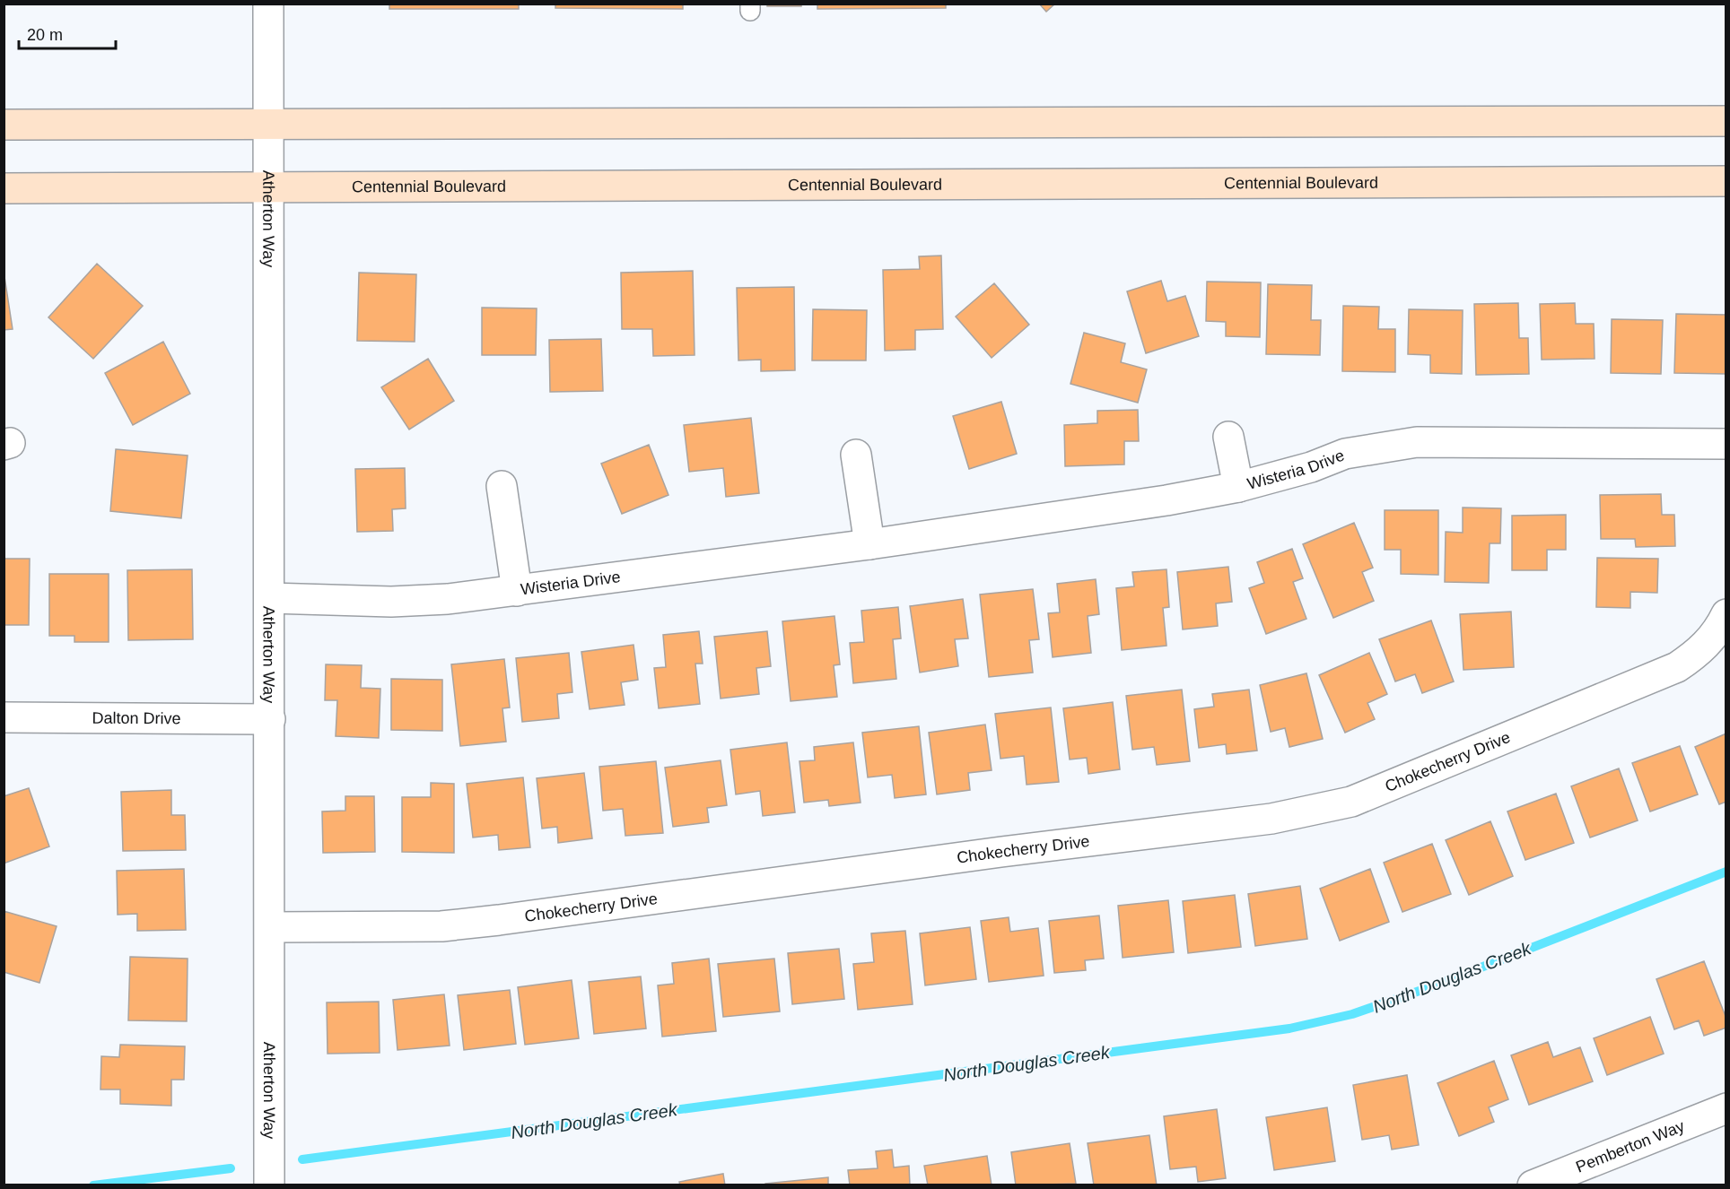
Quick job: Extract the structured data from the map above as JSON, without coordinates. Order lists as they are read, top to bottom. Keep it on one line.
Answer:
{"streets":{"main road":["Centennial Boulevard"],"street":["Atherton Way","Wisteria Drive","Dalton Drive","Chokecherry Drive","Pemberton Way"]},"crossings":[["Centennial Boulevard","Atherton Way"],["Atherton Way","Wisteria Drive"],["Atherton Way","Dalton Drive"],["Atherton Way","Chokecherry Drive"]],"water":["North Douglas Creek"],"scale_bar":"20 m"}
